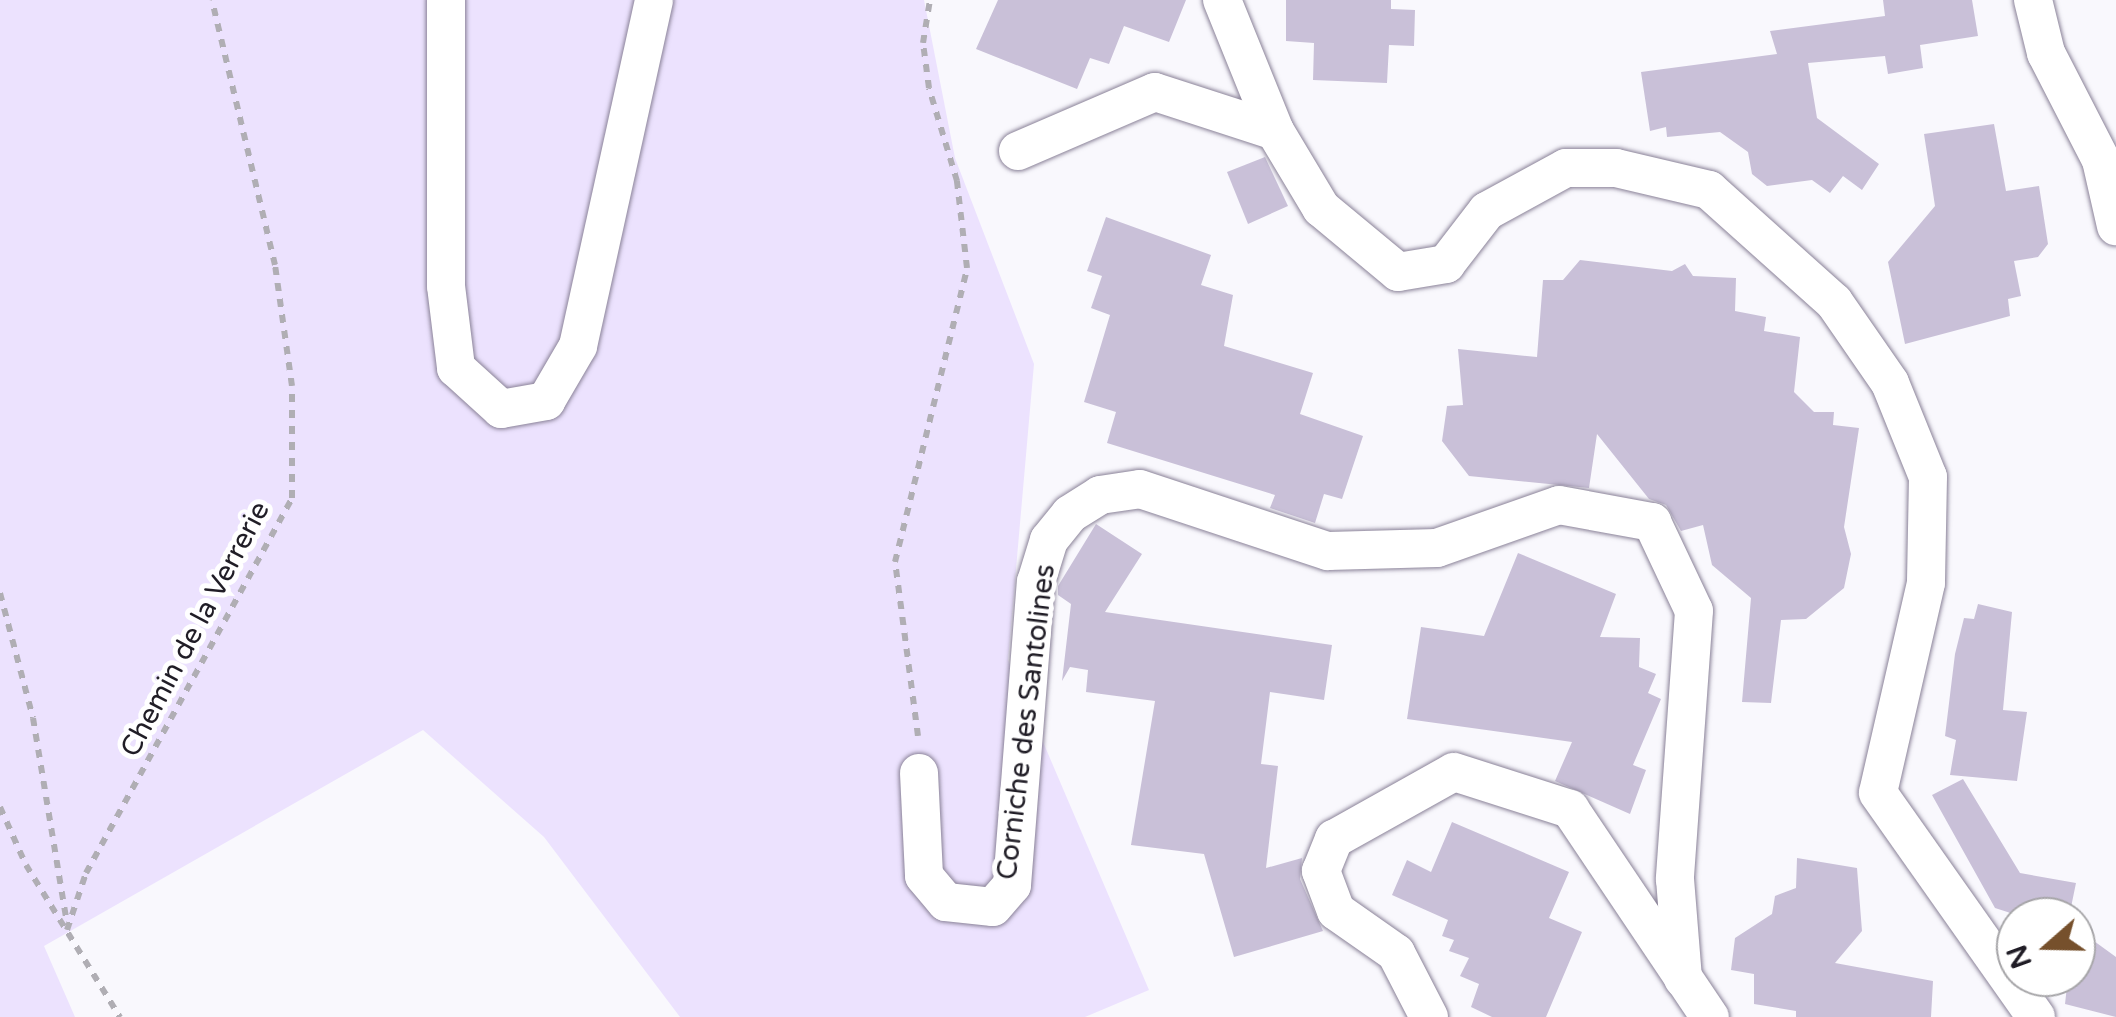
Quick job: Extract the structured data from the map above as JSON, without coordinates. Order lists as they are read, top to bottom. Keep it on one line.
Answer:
{"streets":{"street":["Corniche des Santolines"],"path":["Chemin de la Verrerie"]},"north":"left"}
